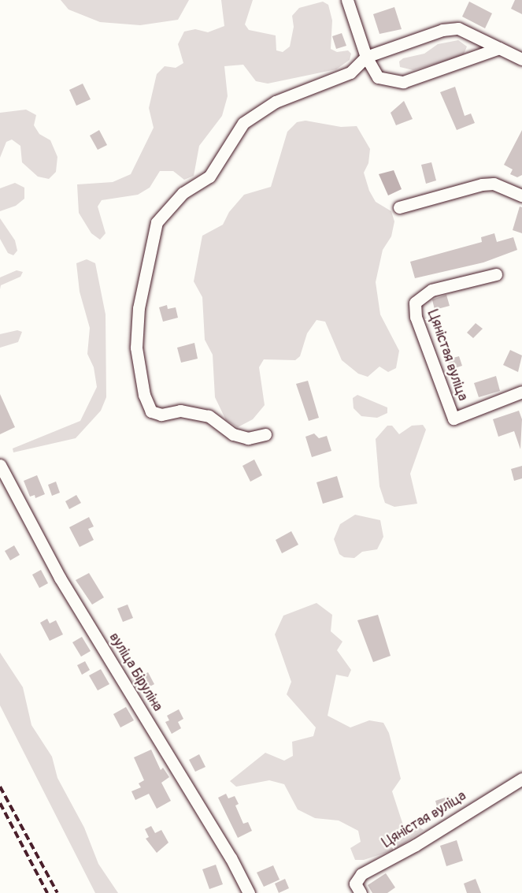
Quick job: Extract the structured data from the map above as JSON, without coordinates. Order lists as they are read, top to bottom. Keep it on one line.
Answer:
{"streets":{"street":["Цяністая вуліца","вуліца Біруліна"]}}
